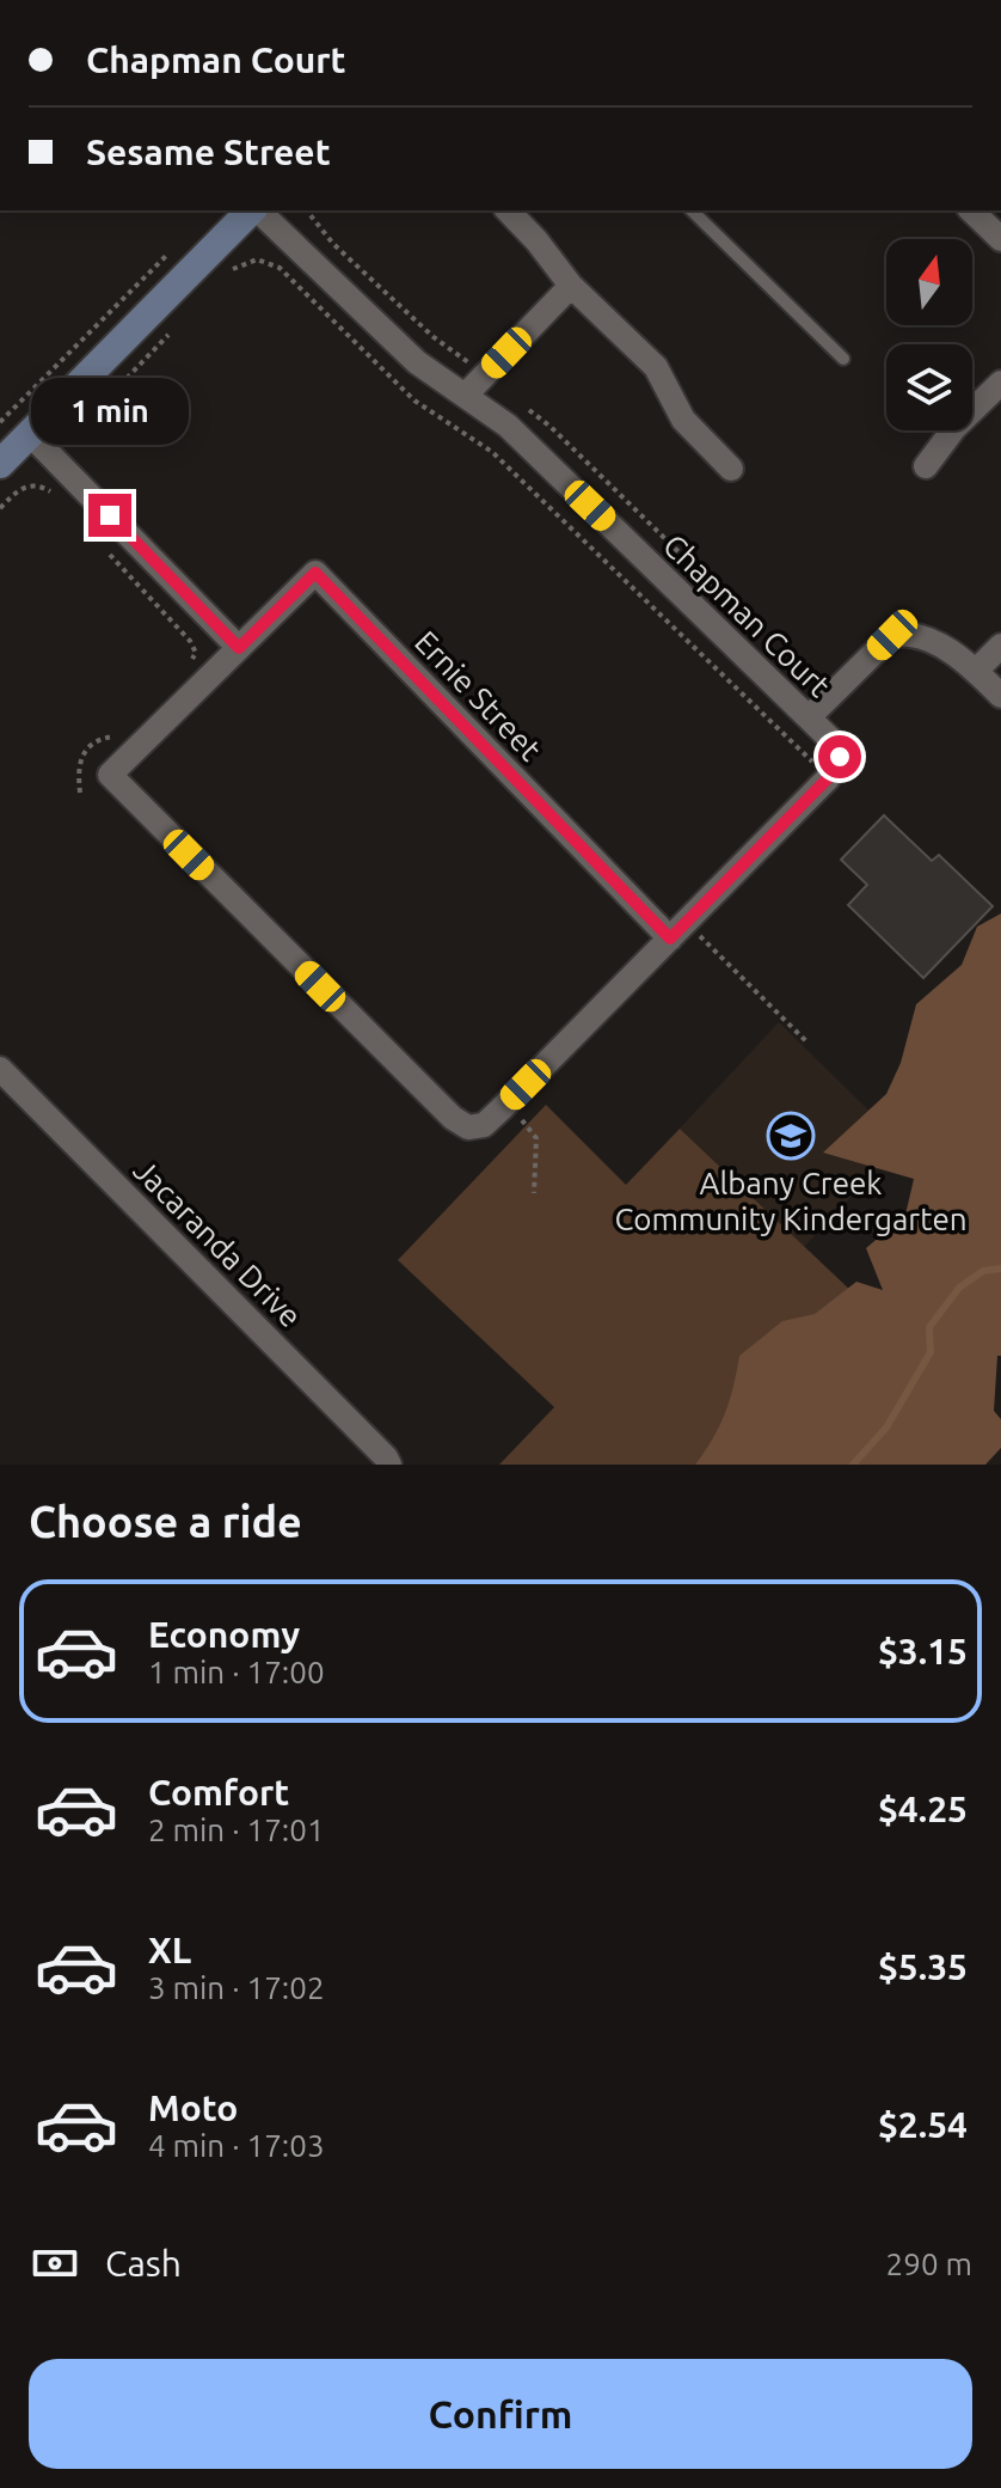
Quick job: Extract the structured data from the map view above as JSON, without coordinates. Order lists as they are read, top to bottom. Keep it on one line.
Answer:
{"streets":{"street":["Chapman Court","Ernie Street","Jacaranda Drive"]},"places":{"school or university":["Albany Creek Community Kindergarten"]},"north":"top","page":{"banner":["Chapman Court","Sesame Street"],"bubble":"1 min","heading":"Choose a ride","list":[{"name":"Economy","note":"1 min · 17:00","value":"$3.15"},{"name":"Comfort","note":"2 min · 17:01","value":"$4.25"},{"name":"XL","note":"3 min · 17:02","value":"$5.35"},{"name":"Moto","note":"4 min · 17:03","value":"$2.54"}],"pay":["Cash","290 m"],"buttons":"Confirm"}}
